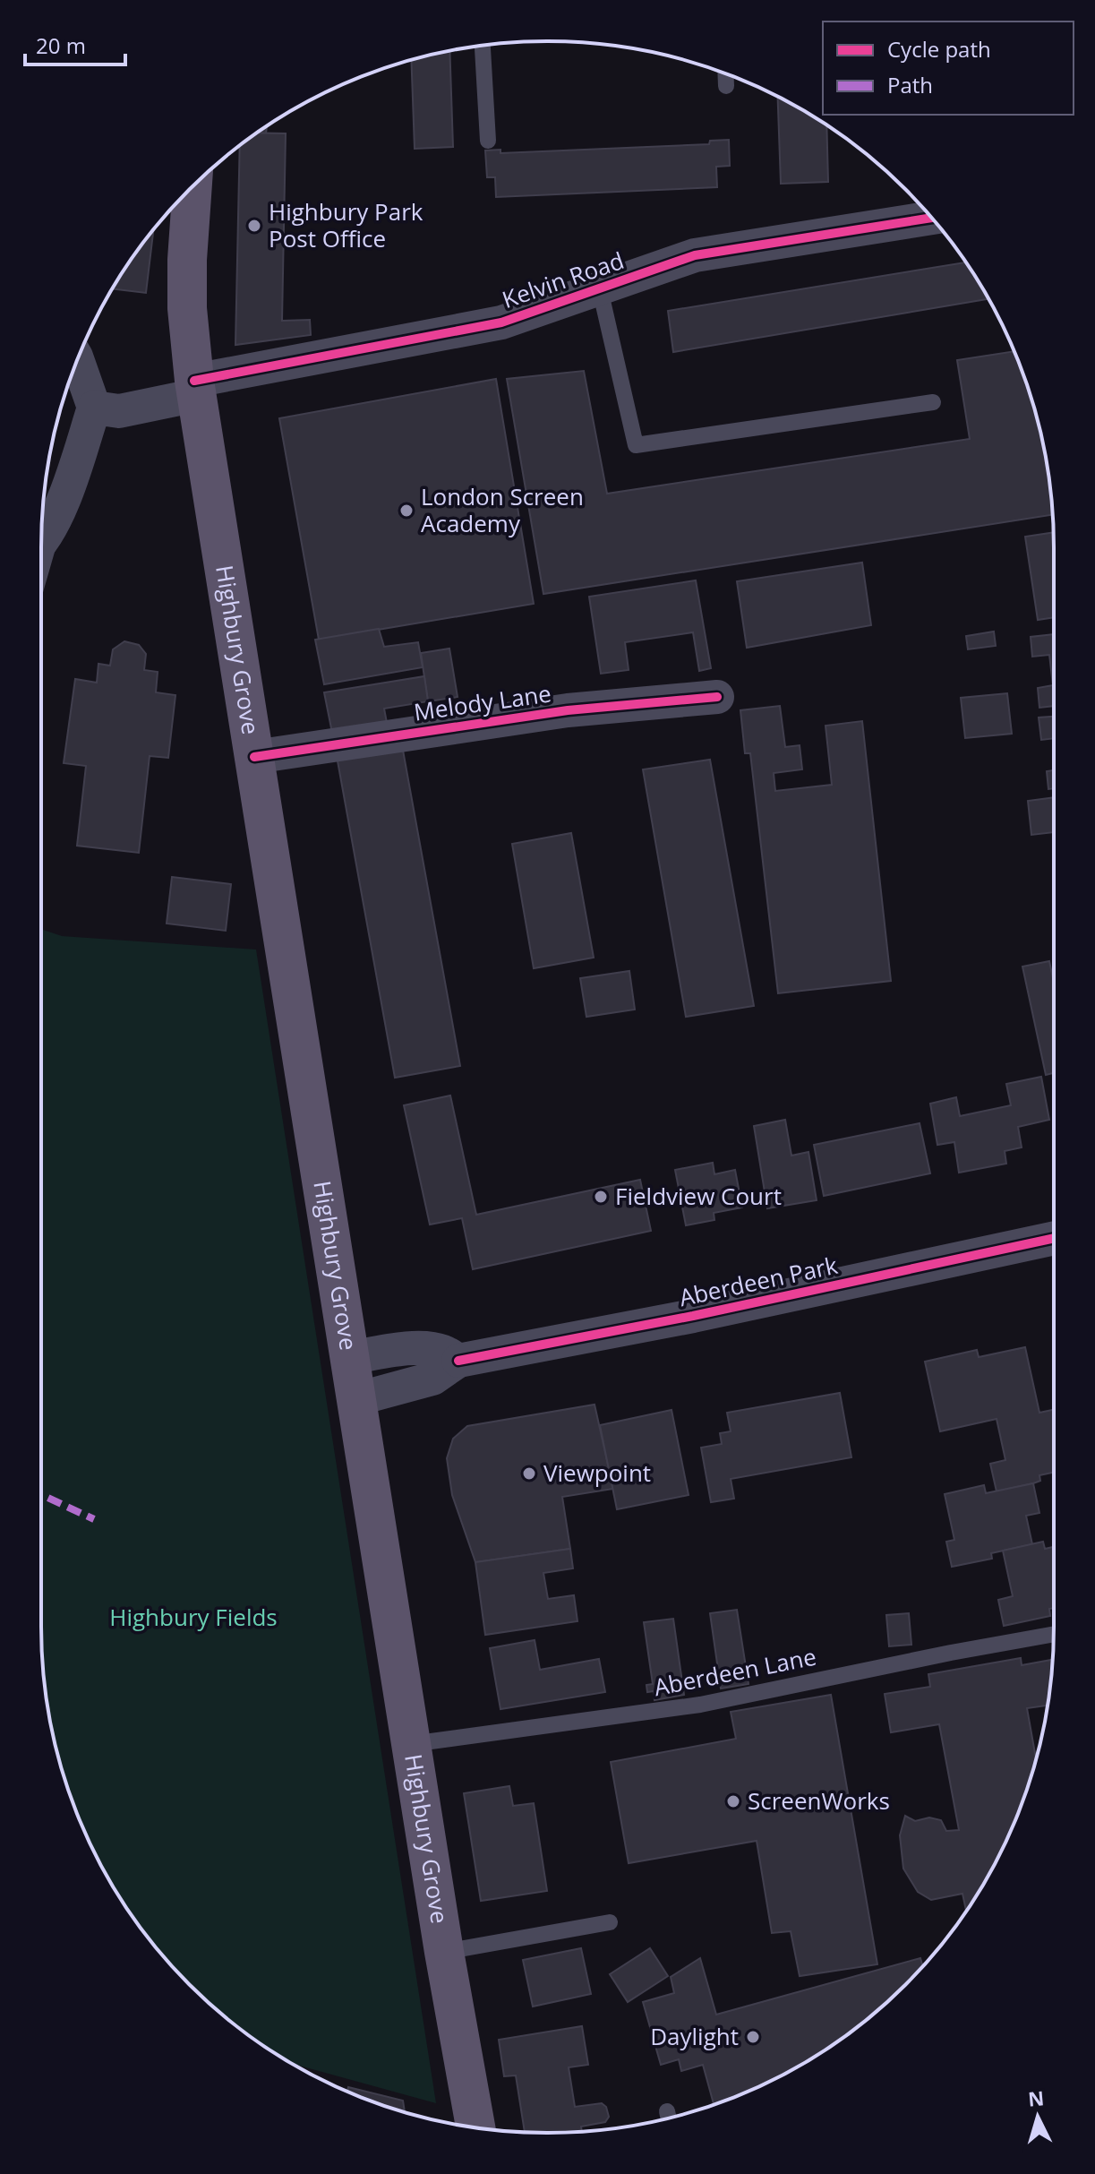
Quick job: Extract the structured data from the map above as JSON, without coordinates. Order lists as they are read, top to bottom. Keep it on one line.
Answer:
{"streets":{"main road":["Highbury Grove"],"street":["Kelvin Road","Melody Lane","Aberdeen Park"],"lane":["Aberdeen Lane"]},"crossings":[["Kelvin Road","Highbury Grove"],["Highbury Grove","Melody Lane"],["Highbury Grove","Aberdeen Park"],["Highbury Grove","Aberdeen Lane"]],"parks":["Highbury Fields"],"places":["Highbury Park Post Office","London Screen Academy","Fieldview Court","Viewpoint","ScreenWorks","Daylight"],"legend":["Cycle path","Path"],"scale_bar":"20 m","north":"top"}
